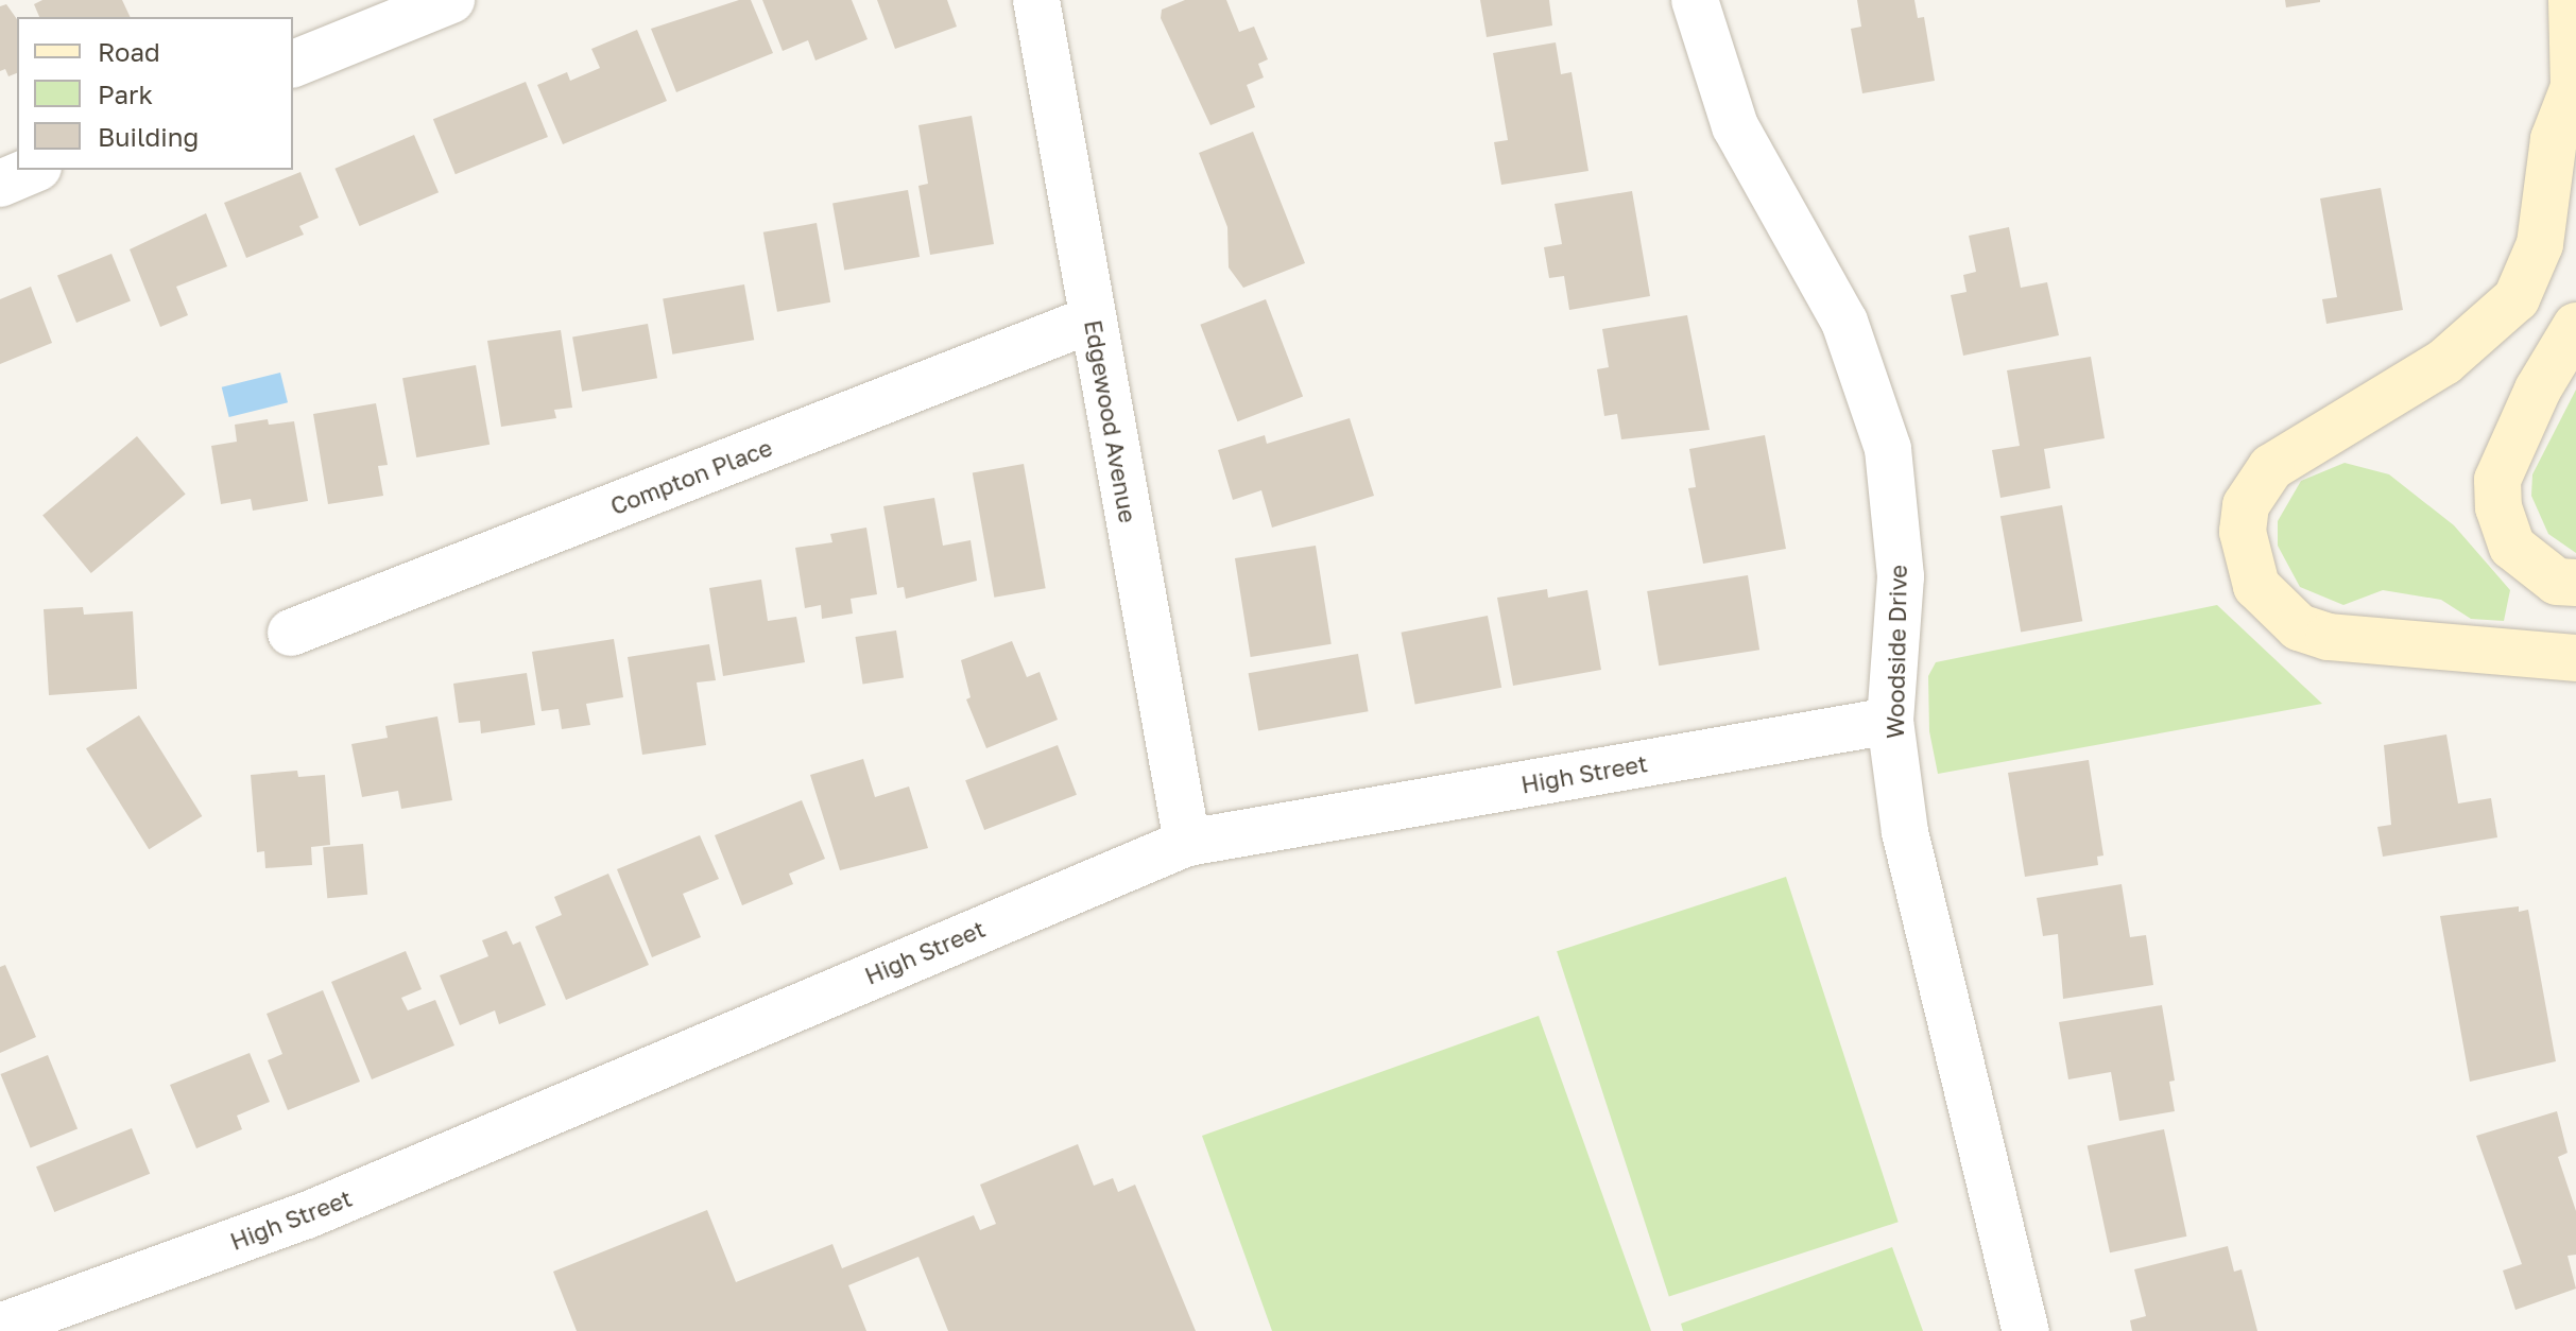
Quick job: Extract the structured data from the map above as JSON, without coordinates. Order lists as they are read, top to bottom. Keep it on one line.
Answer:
{"streets":{"street":["Edgewood Avenue","Compton Place","Woodside Drive","High Street"]},"crossings":[["Edgewood Avenue","Compton Place"],["Edgewood Avenue","High Street"],["Woodside Drive","High Street"]],"legend":["Road","Park","Building"]}
